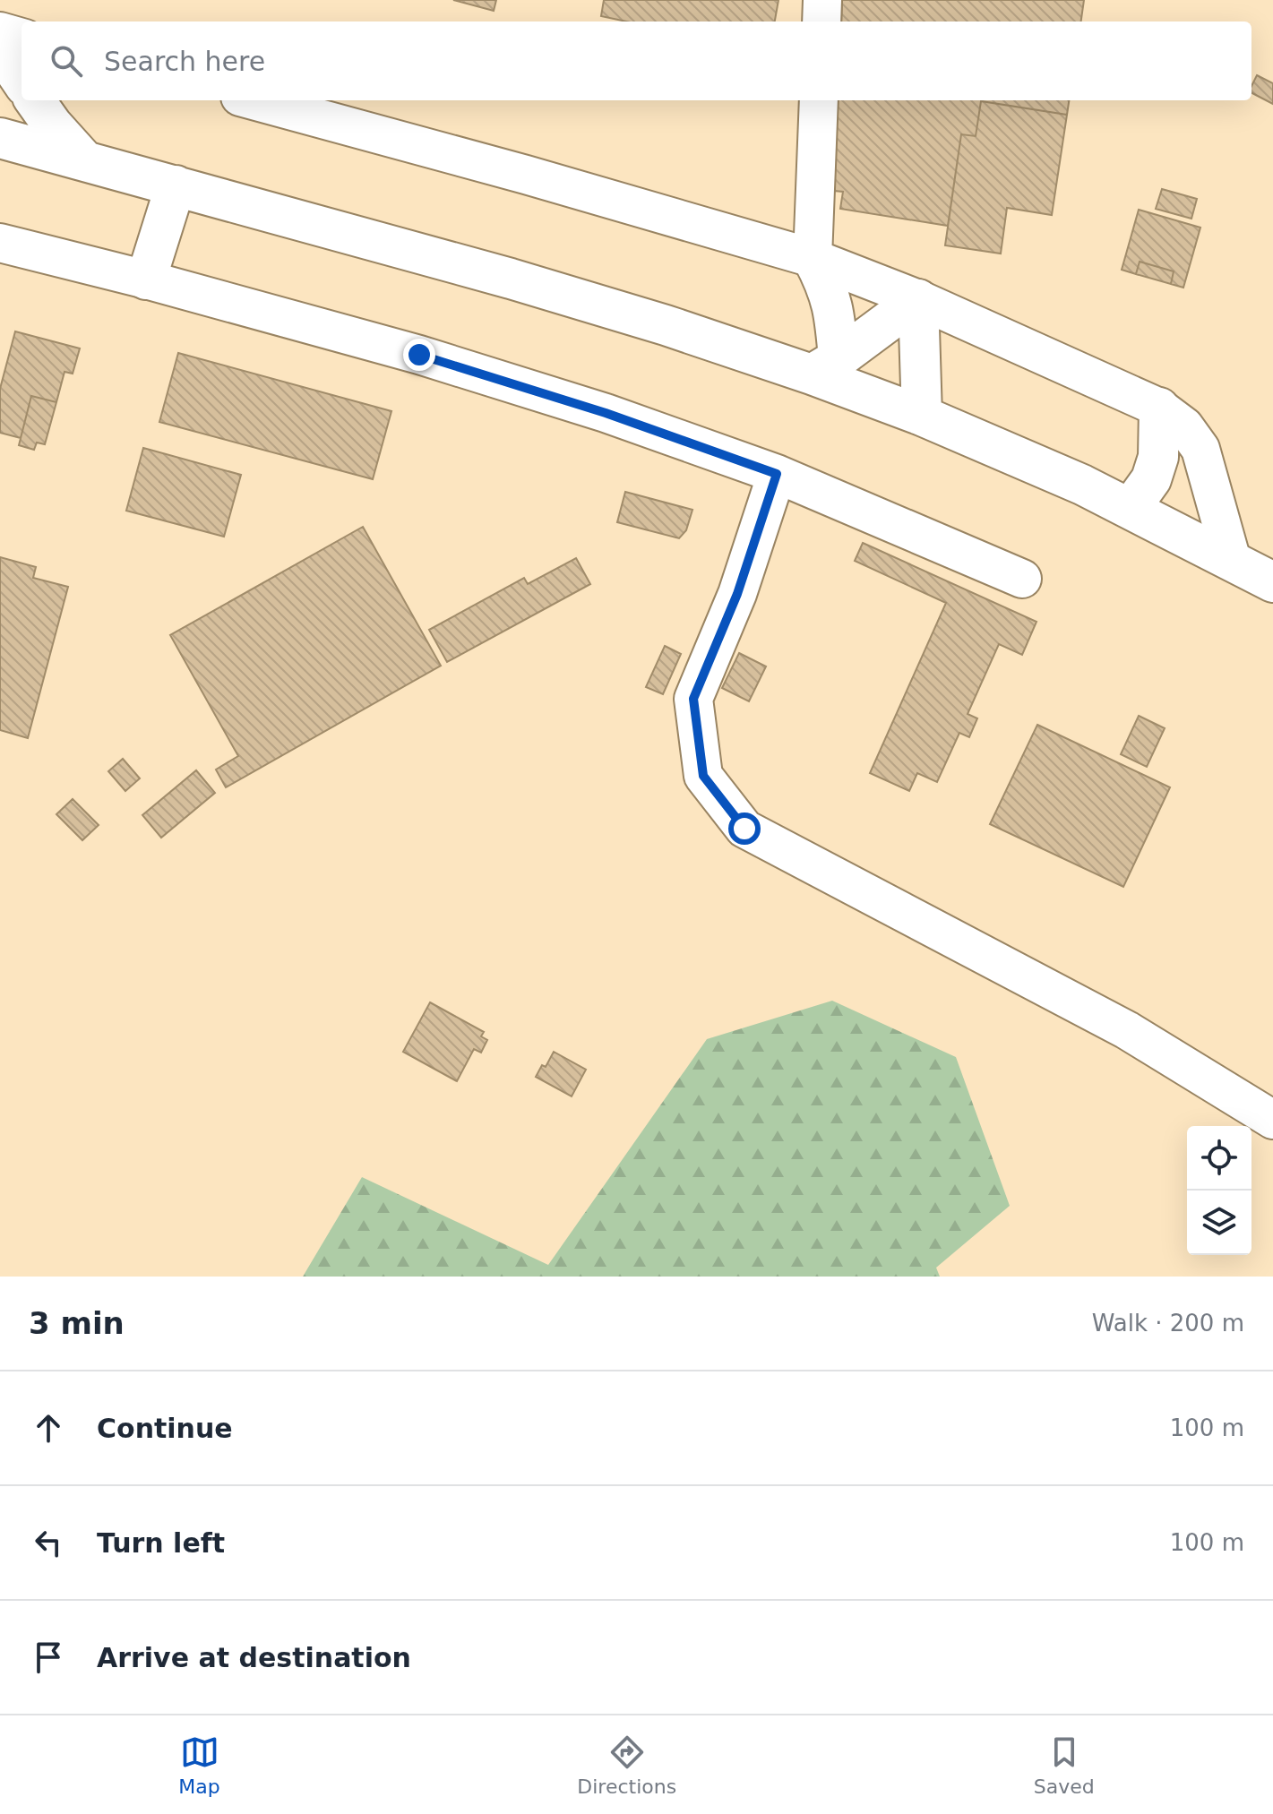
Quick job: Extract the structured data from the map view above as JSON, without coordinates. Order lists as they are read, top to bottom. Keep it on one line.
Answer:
{"page":{"search":"Search here","heading":["3 min","Walk · 200 m"],"list":[["Continue","100 m"],["Turn left","100 m"],"Arrive at destination"],"nav":["Map","Directions","Saved"]}}
